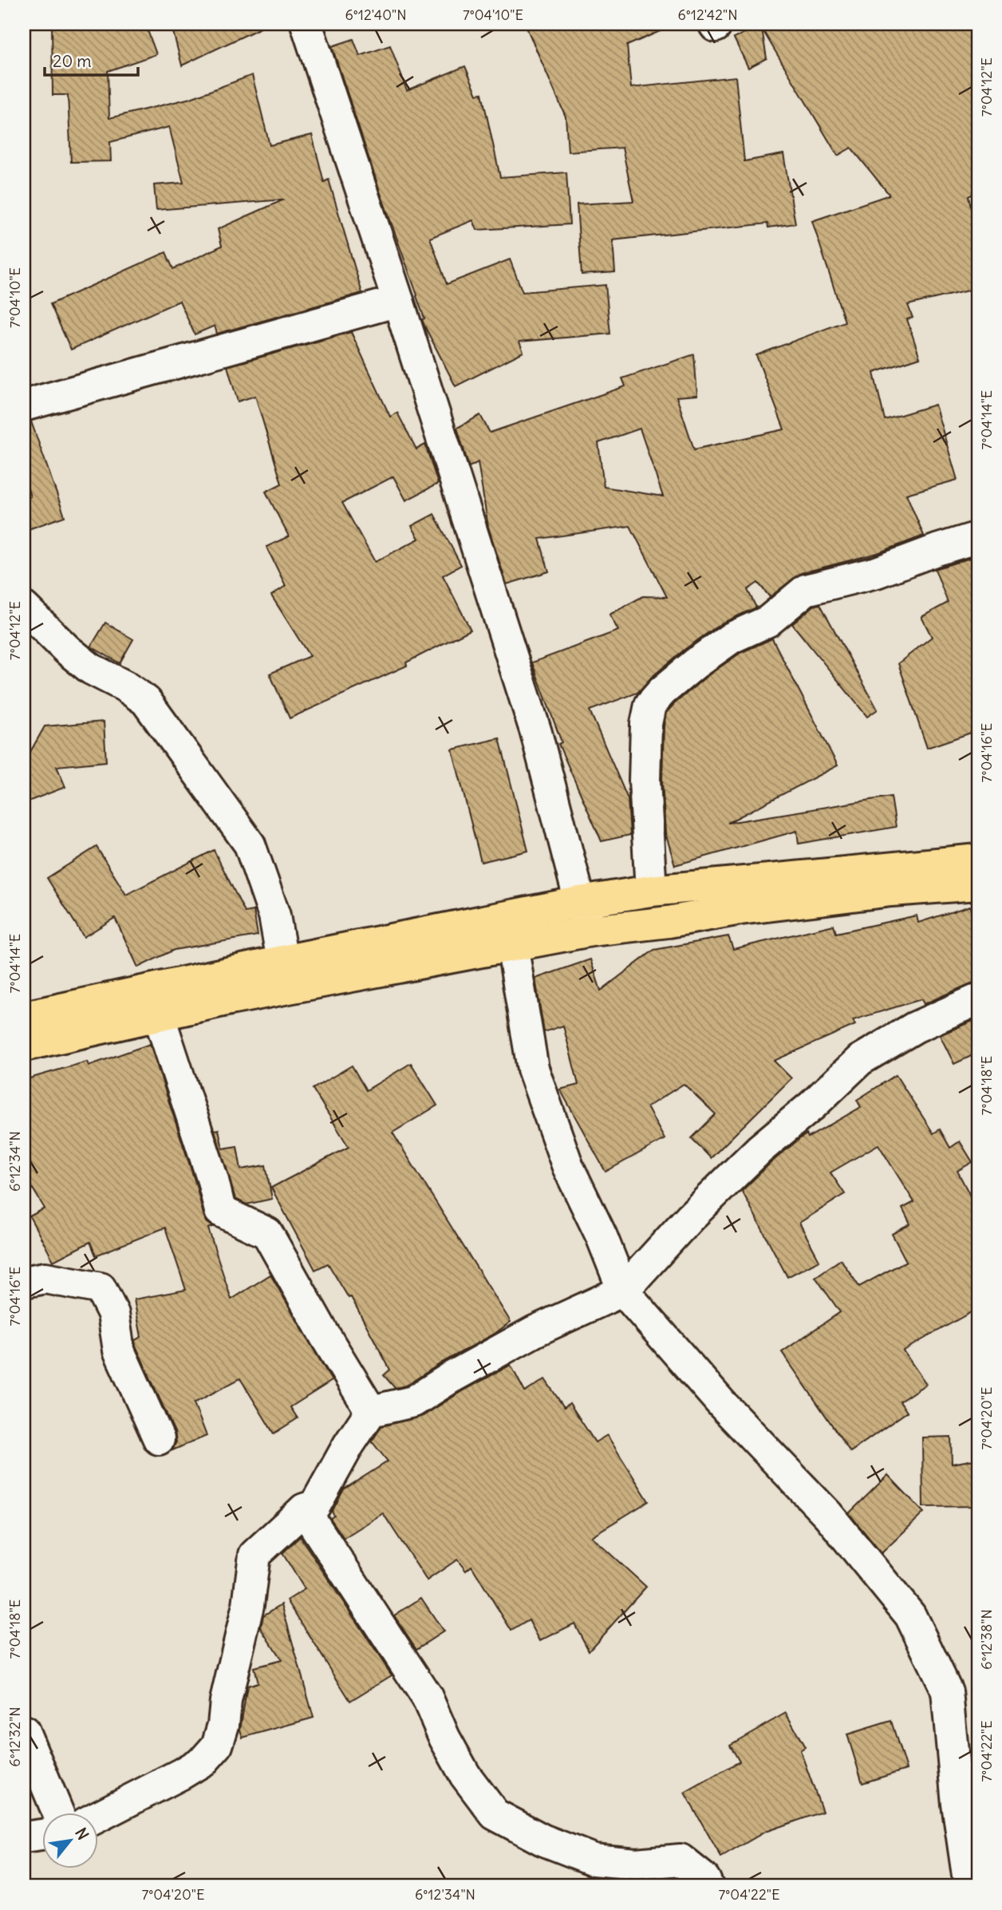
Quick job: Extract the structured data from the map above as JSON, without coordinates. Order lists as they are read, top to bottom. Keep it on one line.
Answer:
{"scale_bar":"20 m","north":"top right","coordinates":["6°12'40\"N","7°04'10\"E","6°12'42\"N","7°04'12\"E","7°04'14\"E","7°04'16\"E","7°04'18\"E","6°12'34\"N","7°04'20\"E","6°12'38\"N","6°12'32\"N","7°04'22\"E"]}
